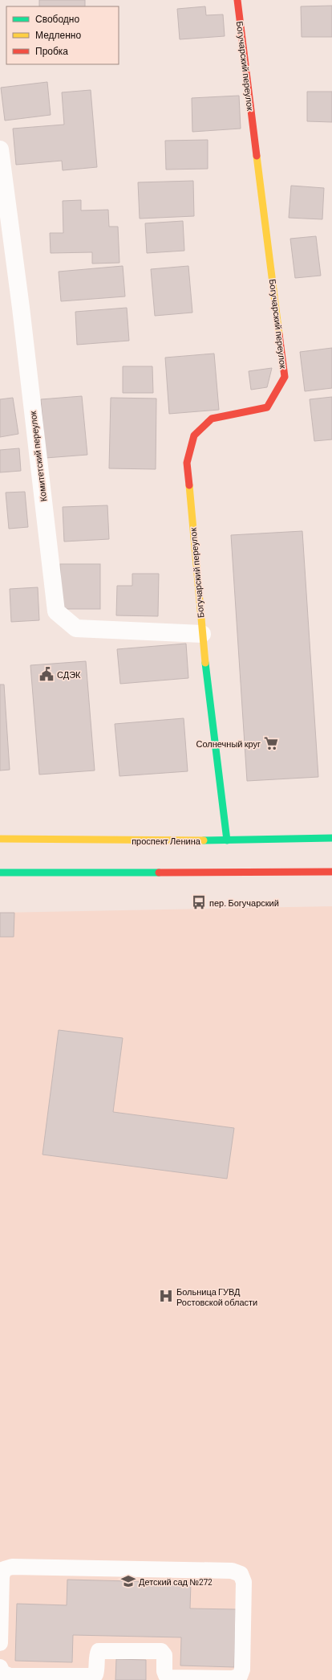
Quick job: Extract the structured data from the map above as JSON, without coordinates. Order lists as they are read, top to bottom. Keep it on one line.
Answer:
{"streets":{"street":["Богучарский переулок","Комитетский переулок","проспект Ленина"]},"crossings":[["Богучарский переулок","Комитетский переулок"],["Богучарский переулок","проспект Ленина"]],"places":{"public building":["СДЭК"],"supermarket":["Солнечный круг"],"bus stop":["пер. Богучарский"],"hospital":["Больница ГУВД Ростовской области"],"school or university":["Детский сад №272"]},"legend":["Свободно","Медленно","Пробка"]}
